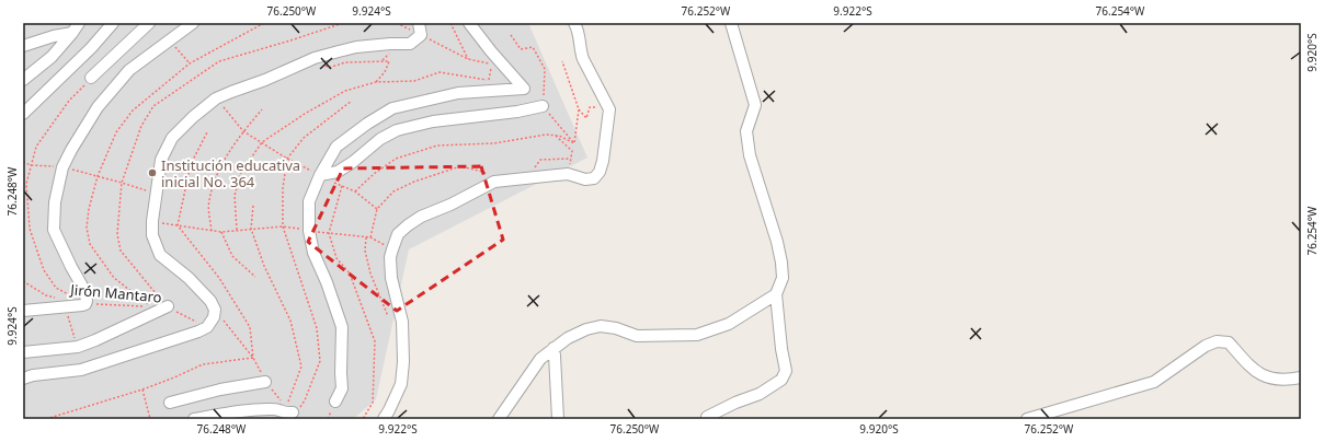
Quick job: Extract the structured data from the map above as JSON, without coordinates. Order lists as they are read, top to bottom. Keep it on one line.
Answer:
{"streets":{"path":["Jirón Mantaro"]},"places":["Institución educativa inicial No. 364"],"coordinates":["76.250°W","9.924°S","76.252°W","9.922°S","76.254°W","9.920°S","76.248°W"]}
